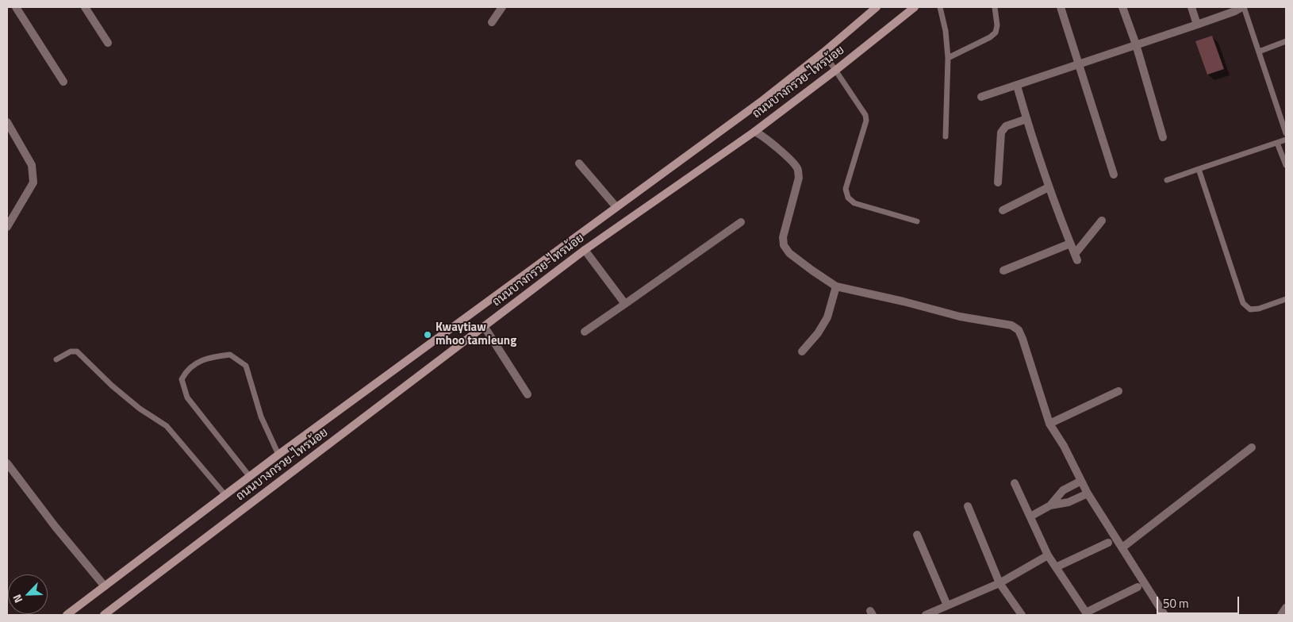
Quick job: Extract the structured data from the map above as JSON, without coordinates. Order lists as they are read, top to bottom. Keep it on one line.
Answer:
{"streets":{"main road":["ถนนบางกรวย-ไทรน้อย"]},"places":["Kwaytiaw mhoo tamleung"],"scale_bar":"50 m","north":"bottom left"}
